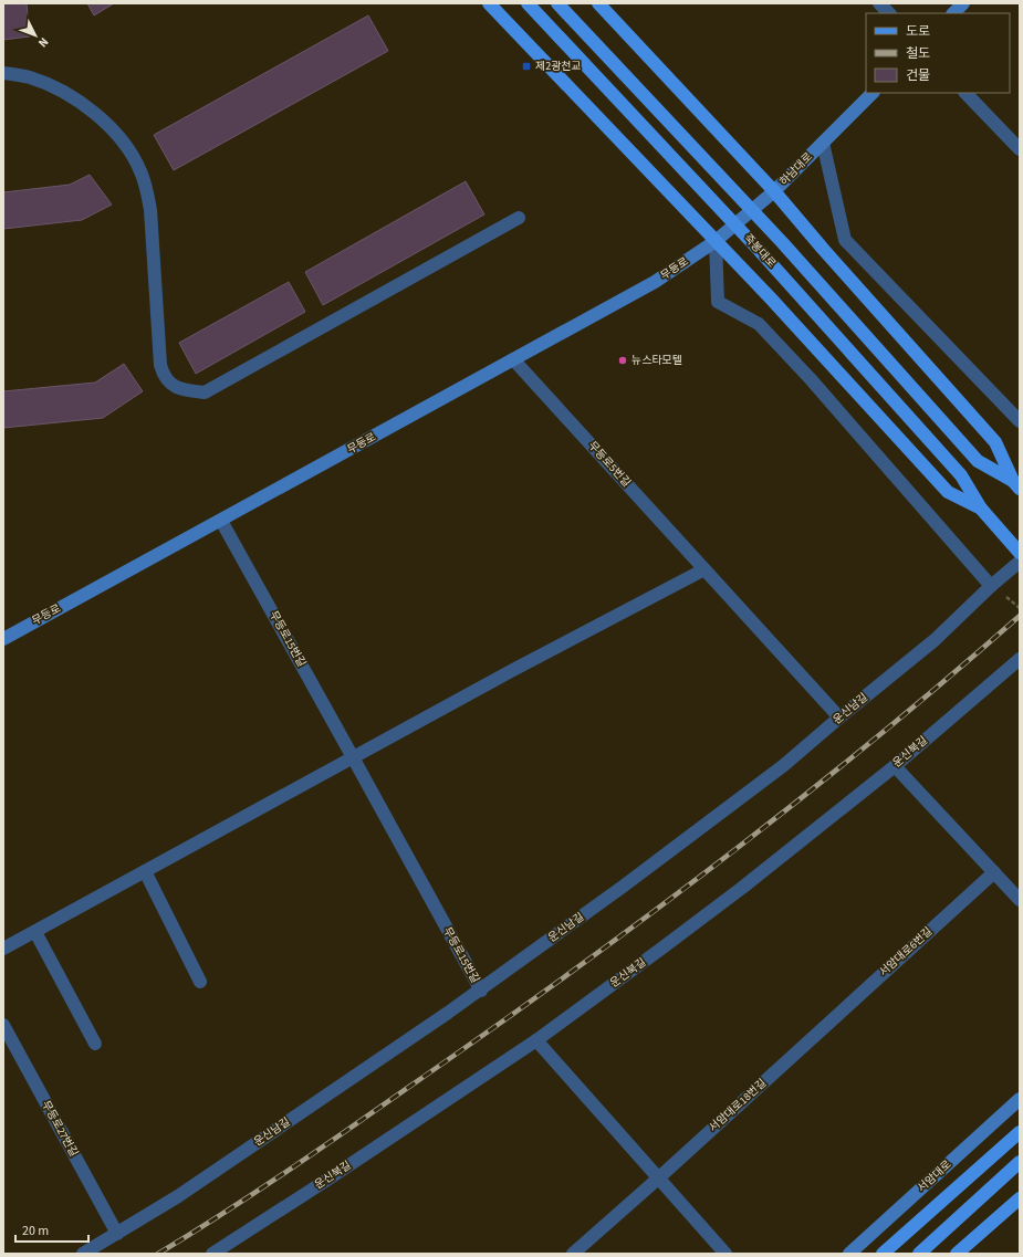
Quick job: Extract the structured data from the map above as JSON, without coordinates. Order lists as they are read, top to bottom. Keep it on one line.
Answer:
{"streets":{"main road":["죽봉대로"],"street":["하남대로","무등로","무등로5번길","무등로15번길","운신남길","운신북길","서암대로6번길","서암대로18번길","무등로27번길","서암대로"]},"crossings":[["하남대로","무등로"],["무등로","무등로5번길"],["무등로","무등로15번길"],["무등로5번길","운신남길"],["무등로15번길","운신남길"],["운신남길","무등로27번길"],["서암대로6번길","서암대로18번길"]],"places":{"transit":["제2광천교"],"other":["뉴스타모텔"]},"legend":["도로","철도","건물"],"scale_bar":"20 m","north":"bottom right"}
